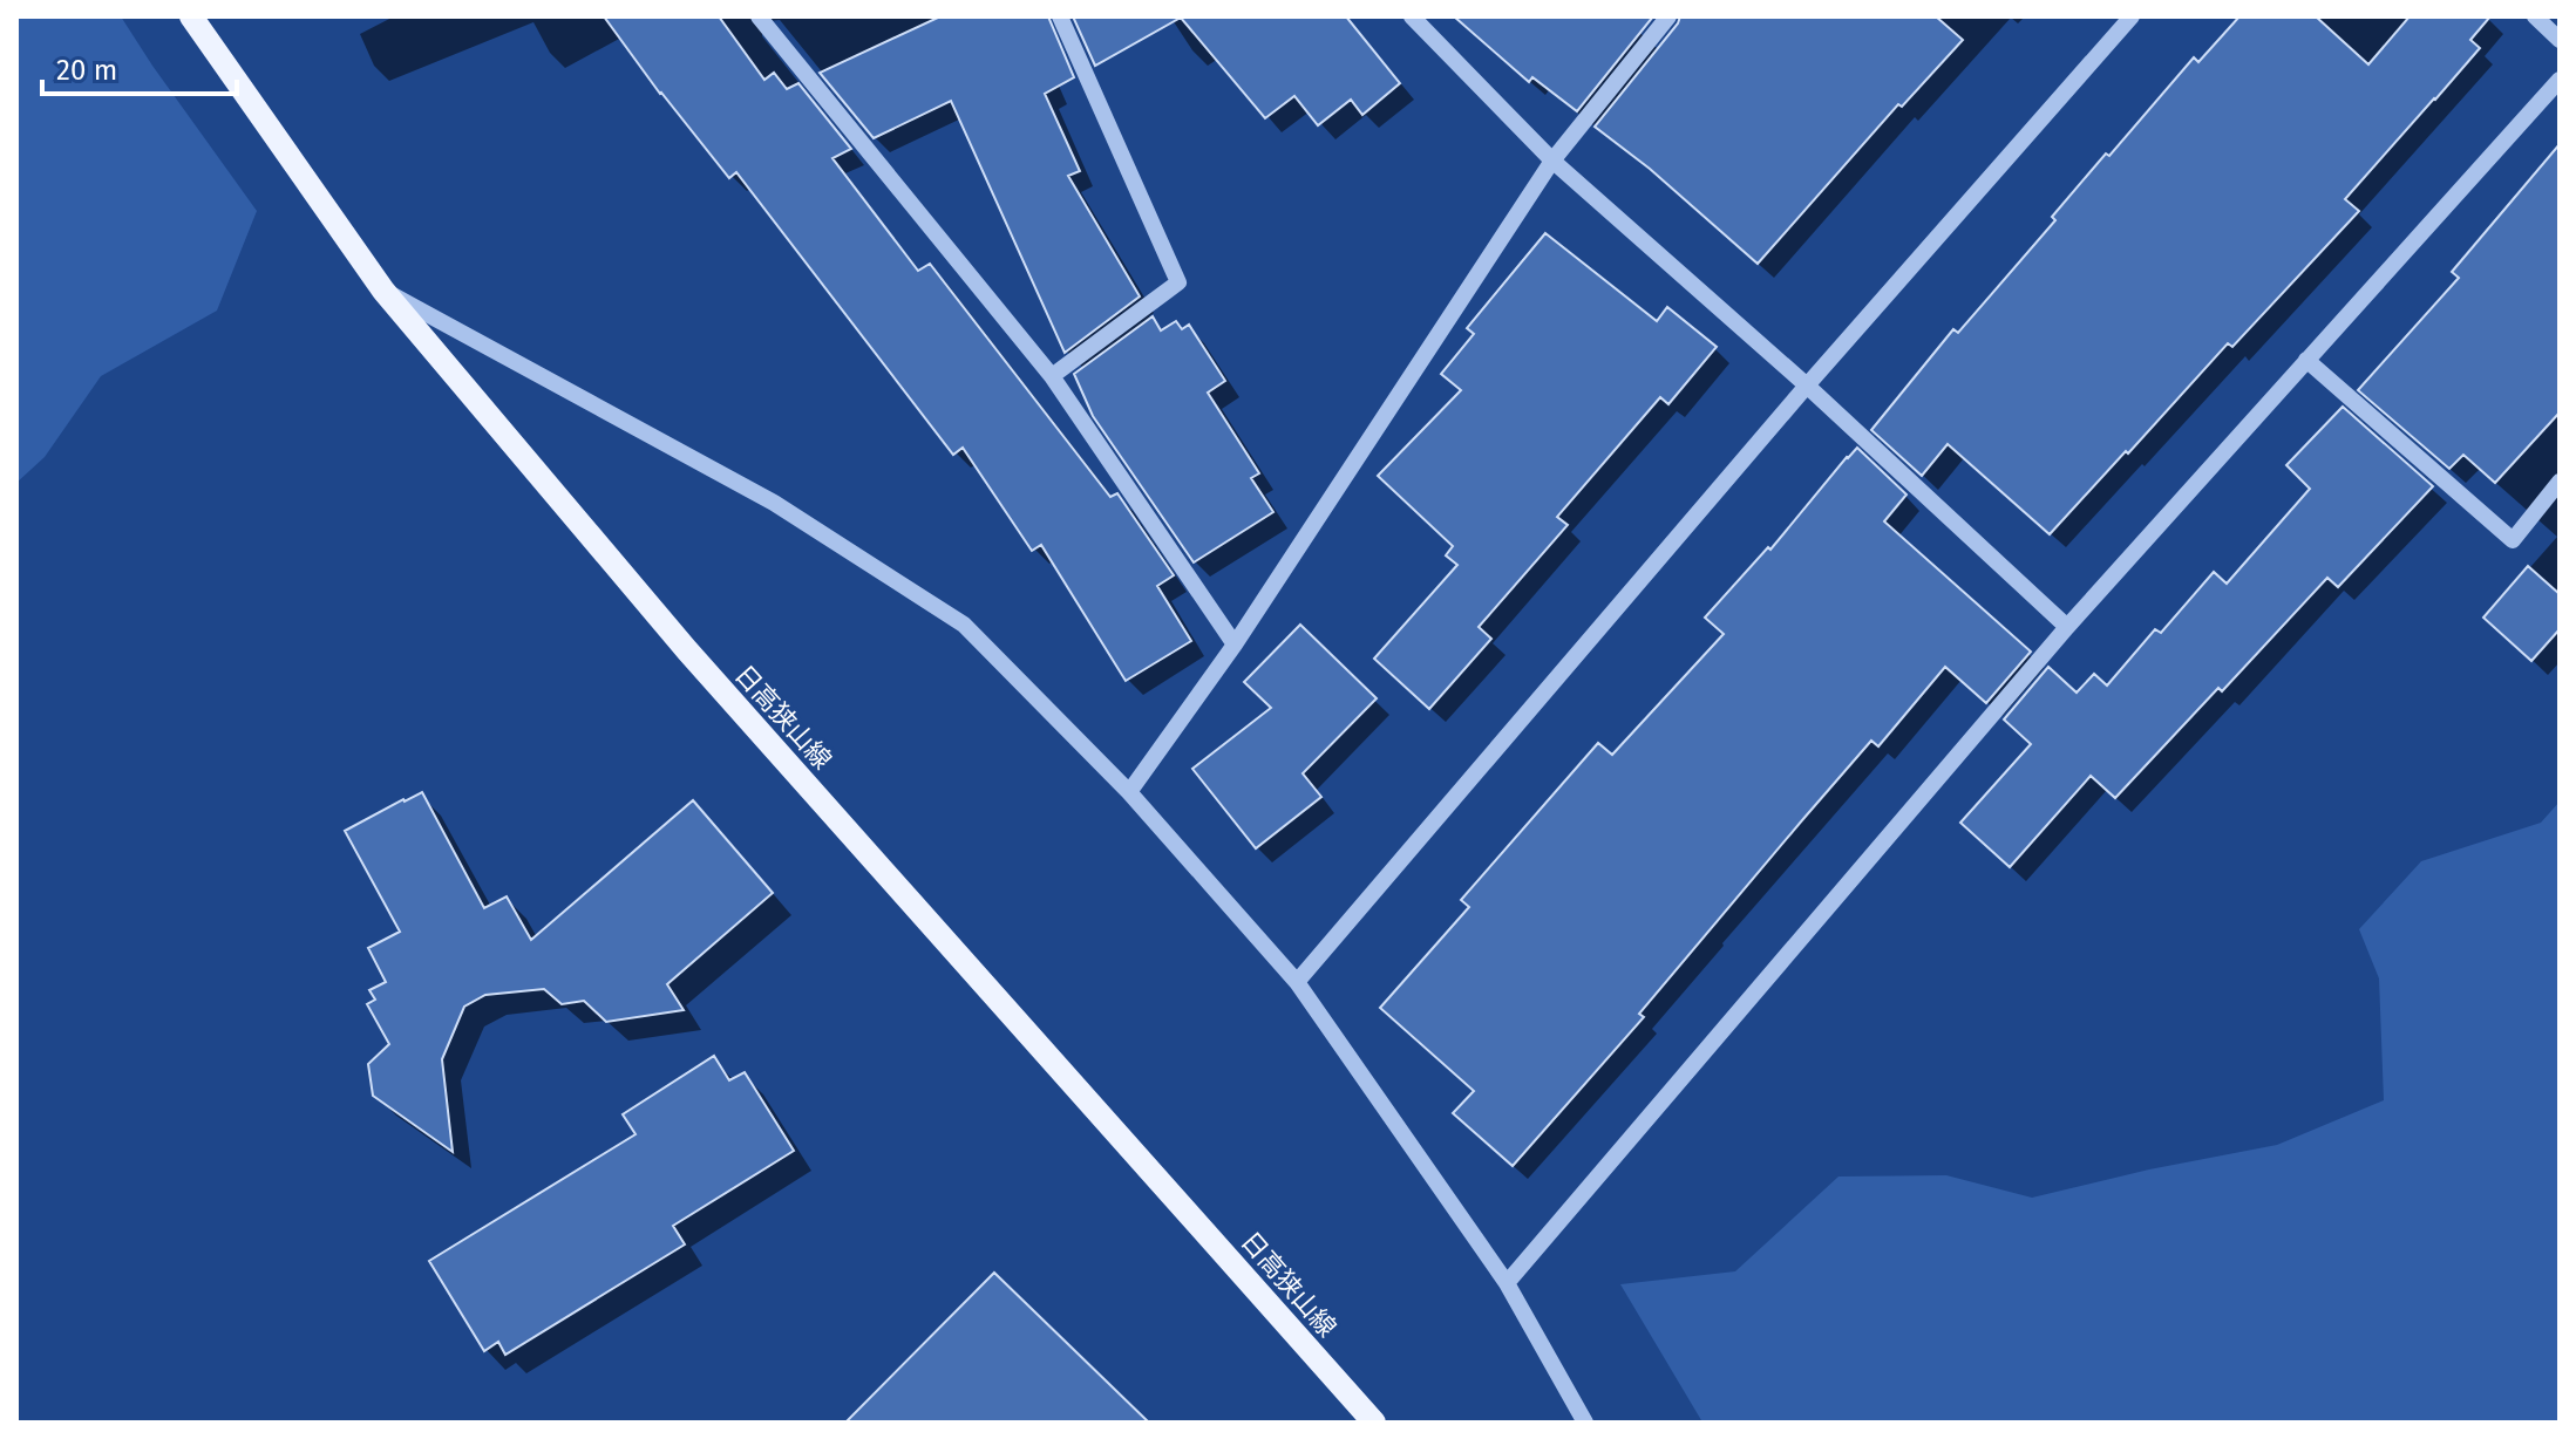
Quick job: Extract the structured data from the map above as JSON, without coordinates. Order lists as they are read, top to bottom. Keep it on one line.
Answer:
{"streets":{"main road":["日高狭山線"]},"scale_bar":"20 m"}
